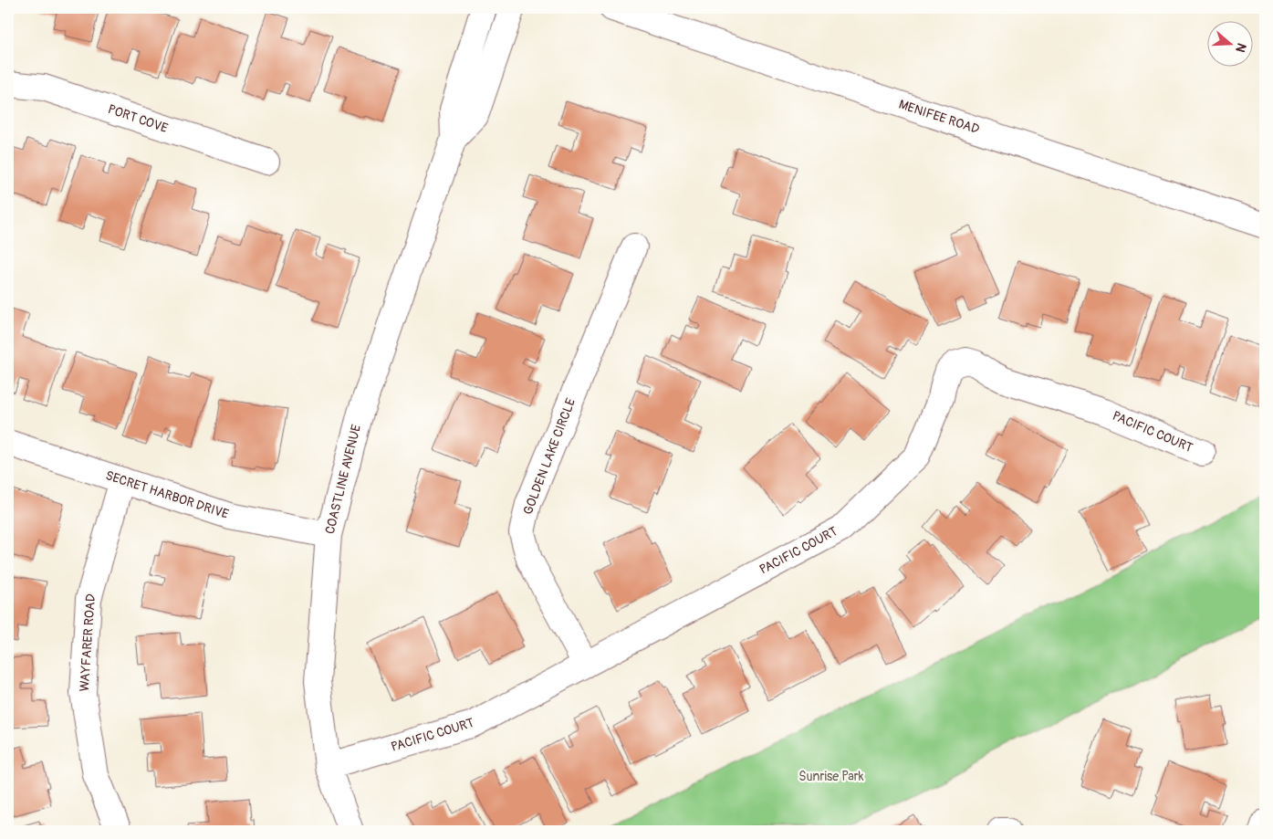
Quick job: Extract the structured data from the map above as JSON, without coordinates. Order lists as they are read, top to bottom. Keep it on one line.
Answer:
{"streets":{"street":["MENIFEE ROAD","PORT COVE","PACIFIC COURT","GOLDEN LAKE CIRCLE","COASTLINE AVENUE","SECRET HARBOR DRIVE","WAYFARER ROAD"]},"crossings":[["PACIFIC COURT","GOLDEN LAKE CIRCLE"],["PACIFIC COURT","COASTLINE AVENUE"],["COASTLINE AVENUE","SECRET HARBOR DRIVE"],["SECRET HARBOR DRIVE","WAYFARER ROAD"]],"parks":["Sunrise Park"],"north":"right"}
